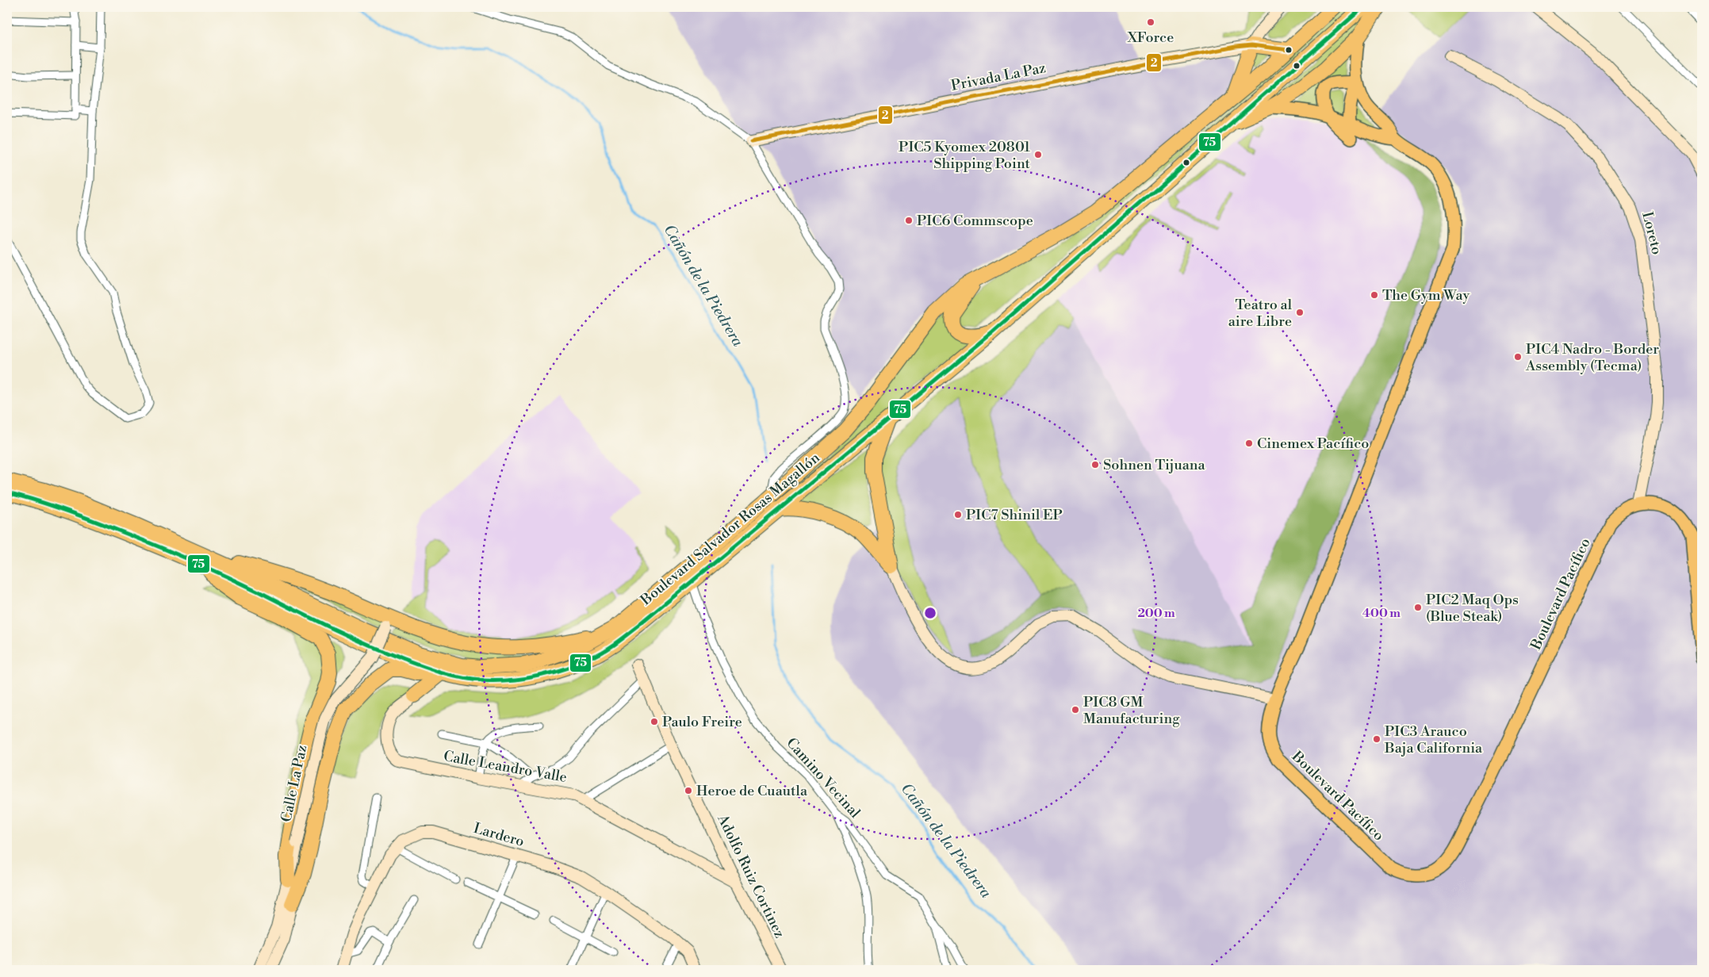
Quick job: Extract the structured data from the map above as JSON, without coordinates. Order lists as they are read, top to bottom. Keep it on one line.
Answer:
{"streets":{"highway":["Boulevard Salvador Rosas Magallón"],"main road":["Boulevard Pacífico"],"street":["Privada La Paz","Loreto","Calle Leandro Valle","Camino Vecinal","Calle La Paz","Lardero","Adolfo Ruiz Cortinez"]},"crossings":[["Loreto","Boulevard Pacífico"],["Boulevard Salvador Rosas Magallón","Camino Vecinal"],["Calle Leandro Valle","Adolfo Ruiz Cortinez"]],"water":["Cañón de la Piedrera"],"places":["XForce","PIC5 Kyomex 20801 Shipping Point","PIC6 Commscope","The Gym Way","Teatro al aire Libre","PIC4 Nadro - Border Assembly (Tecma)","Cinemex Pacífico","Sohnen Tijuana","PIC7 Shinil EP","PIC2 Maq Ops (Blue Steak)","PIC8 GM Manufacturing","Paulo Freire","PIC3 Arauco Baja California","Heroe de Cuautla"],"lines":["transit line 75","transit line 2"],"rings":["200 m","400 m"]}
